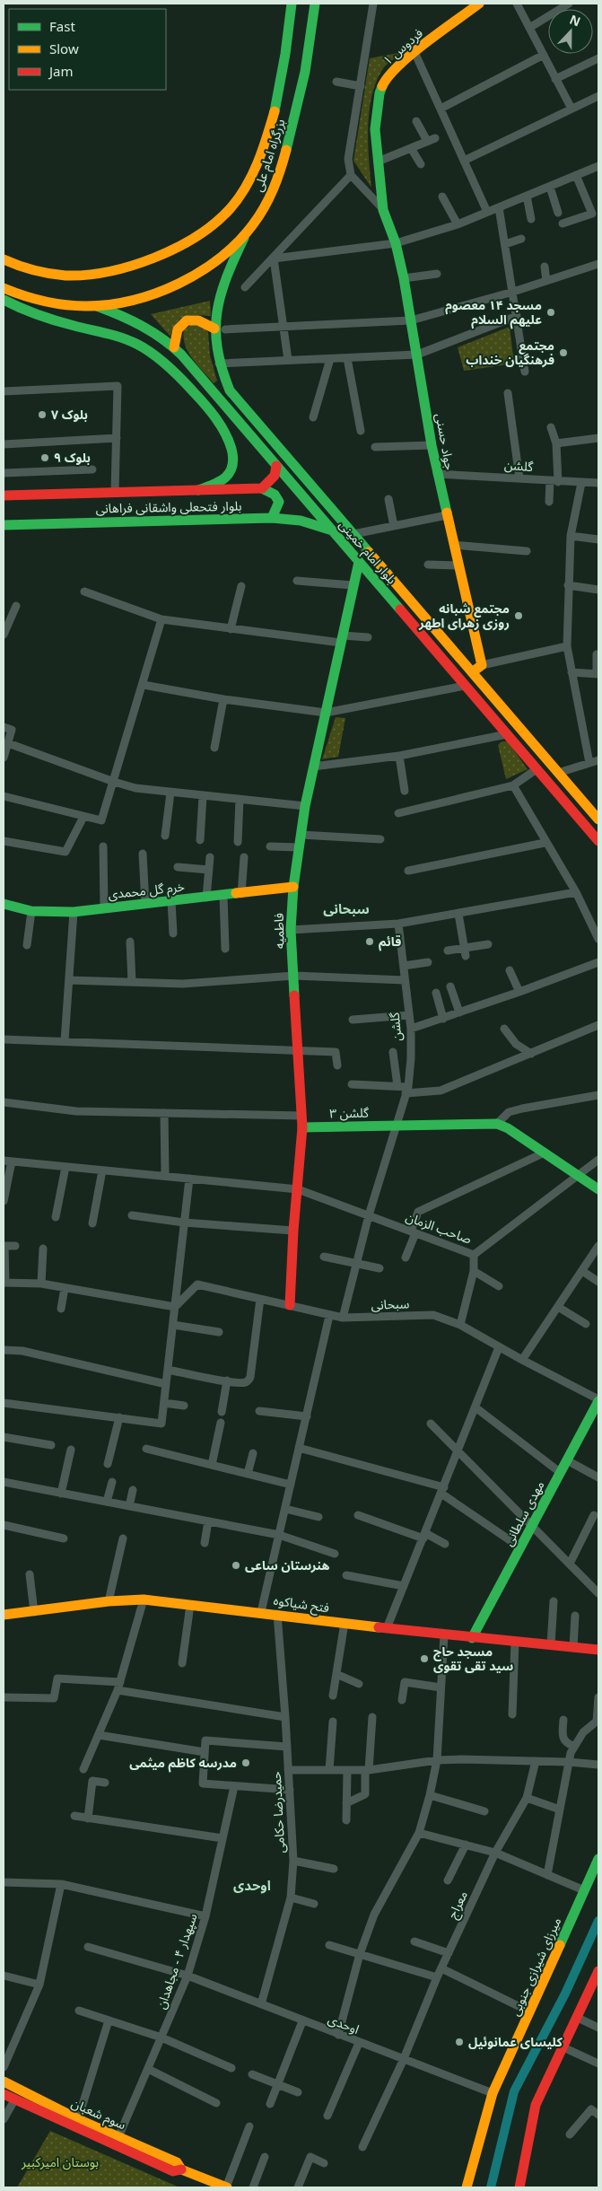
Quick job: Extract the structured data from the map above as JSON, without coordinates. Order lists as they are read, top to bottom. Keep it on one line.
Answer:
{"streets":{"main road":["فردوس ۱","بزرگراه امام علی","جواد حسنی","بلوار فتحعلی واشقانی فراهانی","بلوار امام خمینی","خرم گل محمدی","فاطمیه","گلشن ۳","مهدی سلطانی","فتح شیاکوه","میرزای شیرازی جنوبی","سوم شعبان"],"street":["گلشن","صاحب الزمان","سبحانی","حمیدرضا حکامی","معراج","سپهدار ۴ - مجاهدان","اوحدی"]},"crossings":[["فردوس ۱","جواد حسنی"],["بزرگراه امام علی","بلوار امام خمینی"],["جواد حسنی","گلشن"],["گلشن","گلشن ۳"],["گلشن","صاحب الزمان"],["گلشن","سبحانی"],["بلوار فتحعلی واشقانی فراهانی","بلوار امام خمینی"],["بلوار امام خمینی","فاطمیه"],["خرم گل محمدی","فاطمیه"],["فاطمیه","گلشن ۳"],["فاطمیه","صاحب الزمان"],["فاطمیه","سبحانی"],["سبحانی","مهدی سلطانی"],["مهدی سلطانی","فتح شیاکوه"],["فتح شیاکوه","حمیدرضا حکامی"],["حمیدرضا حکامی","اوحدی"],["معراج","اوحدی"],["سپهدار ۴ - مجاهدان","اوحدی"],["سپهدار ۴ - مجاهدان","سوم شعبان"],["میرزای شیرازی جنوبی","اوحدی"]],"districts":["سبحانی","اوحدی"],"parks":["بوستان امیرکبیر"],"places":["مسجد ۱۴ معصوم علیهم السلام","مجتمع فرهنگیان خنداب","بلوک ۷","بلوک ۹","مجتمع شبانه روزی زهرای اطهر","قائم","هنرستان ساعی","مسجد حاج سید تقی تقوی","مدرسه كاظم ميثمى","کلیسای عمانوئیل"],"legend":["Fast","Slow","Jam"],"north":"top"}
